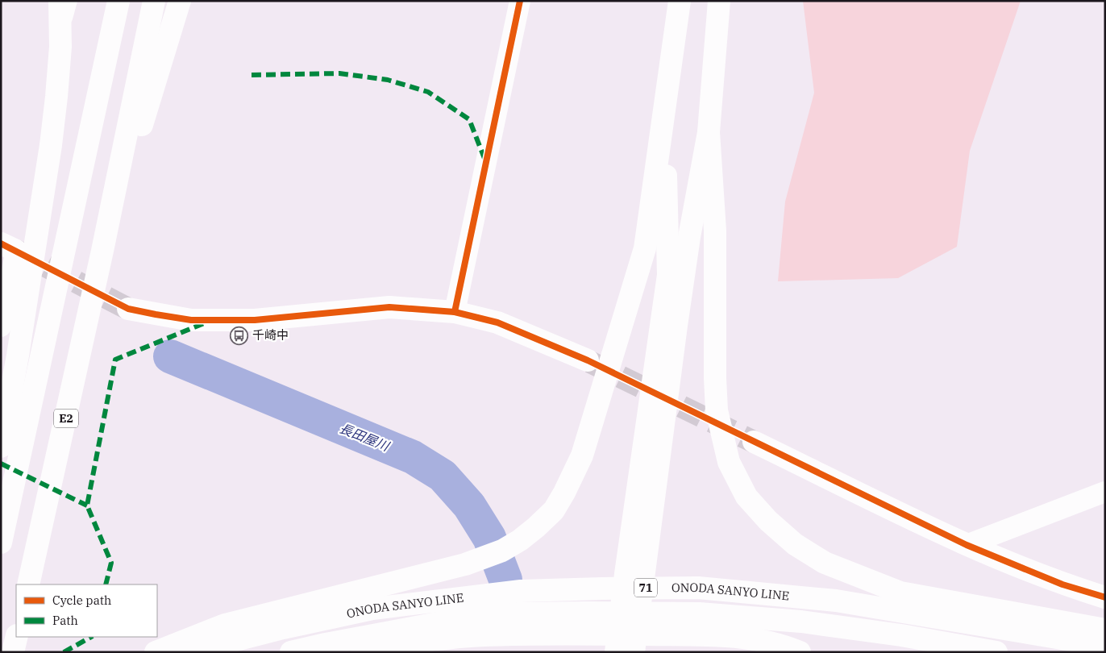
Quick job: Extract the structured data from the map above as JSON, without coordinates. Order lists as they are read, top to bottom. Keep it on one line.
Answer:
{"streets":{"main road":["E2","71","ONODA SANYO LINE"]},"water":["長田屋川"],"places":{"bus stop":["千崎中"]},"legend":["Cycle path","Path"]}
